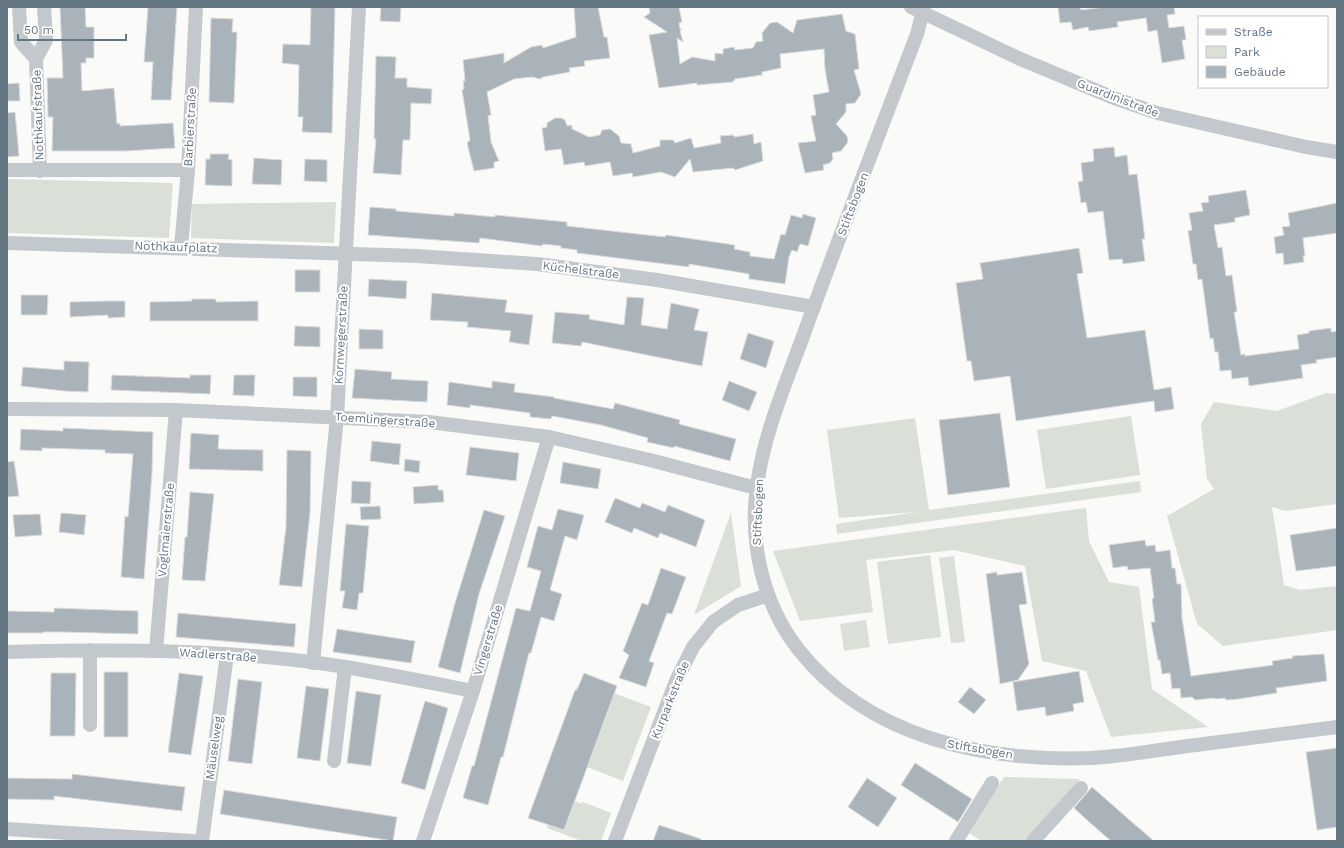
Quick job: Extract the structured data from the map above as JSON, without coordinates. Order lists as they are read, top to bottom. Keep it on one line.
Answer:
{"streets":{"street":["Guardinistraße","Nothkaufstraße","Barbierstraße","Stiftsbogen","Nothkaufplatz","Küchelstraße","Kornwegerstraße","Toemlingerstraße","Voglmaierstraße","Vingerstraße","Wadlerstraße","Kurparkstraße","Mäuselweg"]},"crossings":[["Guardinistraße","Stiftsbogen"],["Barbierstraße","Nothkaufplatz"],["Stiftsbogen","Küchelstraße"],["Stiftsbogen","Toemlingerstraße"],["Stiftsbogen","Kurparkstraße"],["Nothkaufplatz","Küchelstraße"],["Nothkaufplatz","Kornwegerstraße"],["Küchelstraße","Kornwegerstraße"],["Kornwegerstraße","Toemlingerstraße"],["Kornwegerstraße","Wadlerstraße"],["Toemlingerstraße","Voglmaierstraße"],["Toemlingerstraße","Vingerstraße"],["Voglmaierstraße","Wadlerstraße"],["Vingerstraße","Wadlerstraße"],["Wadlerstraße","Mäuselweg"]],"legend":["Straße","Park","Gebäude"],"scale_bar":"50 m"}
